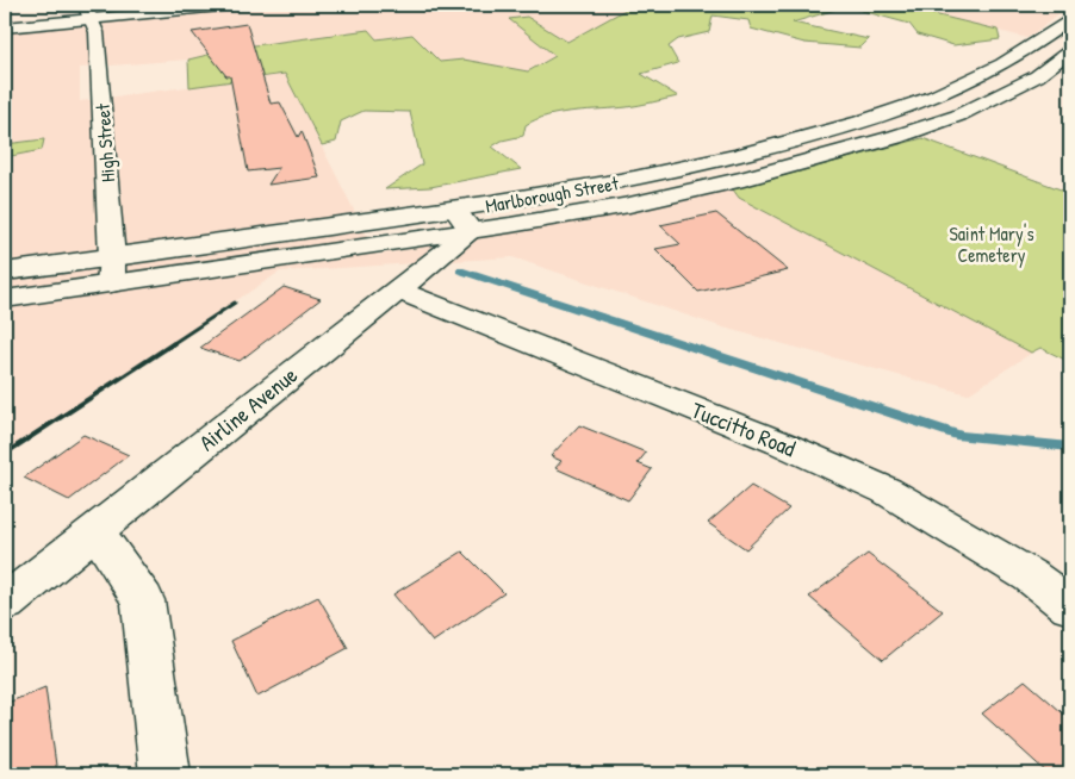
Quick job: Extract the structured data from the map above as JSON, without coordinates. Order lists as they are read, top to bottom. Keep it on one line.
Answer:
{"streets":{"main road":["High Street","Marlborough Street","Airline Avenue","Tuccitto Road"]},"crossings":[["High Street","Marlborough Street"],["Marlborough Street","Airline Avenue"],["Airline Avenue","Tuccitto Road"]],"parks":["Saint Mary's Cemetery"]}
